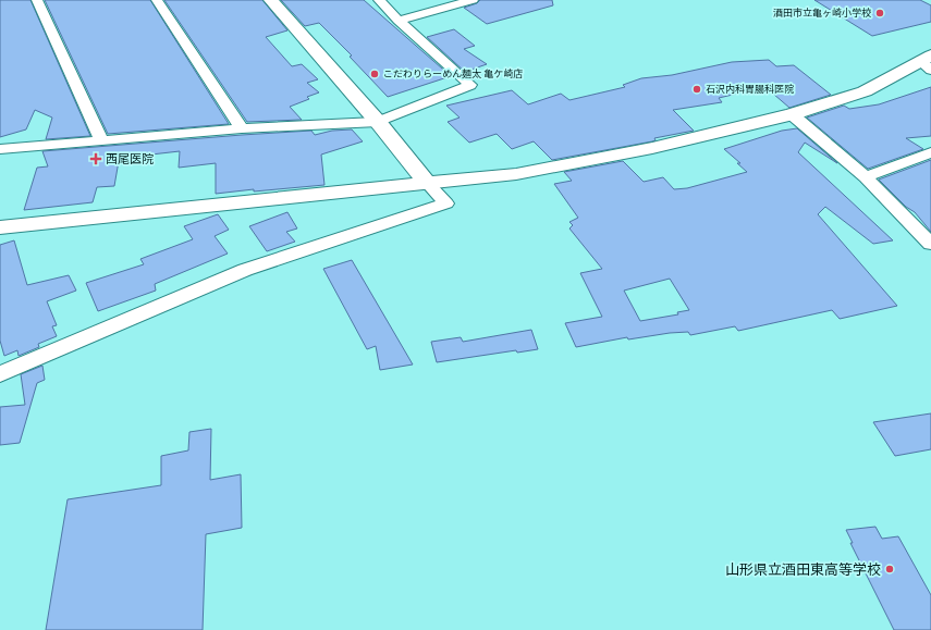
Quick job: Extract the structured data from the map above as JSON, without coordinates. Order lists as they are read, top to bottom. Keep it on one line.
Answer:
{"places":{"other":["酒田市立亀ヶ崎小学校","こだわりらーめん麺太 亀ケ崎店","石沢内科胃腸科医院","山形県立酒田東高等学校"],"health":["西尾医院"]}}
